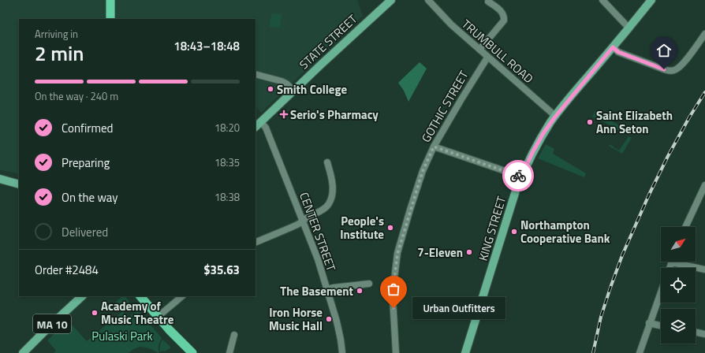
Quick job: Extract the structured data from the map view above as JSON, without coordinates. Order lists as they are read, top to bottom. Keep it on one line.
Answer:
{"streets":{"main road":["STATE STREET","KING STREET","MA 10"],"street":["TRUMBULL ROAD","GOTHIC STREET","CENTER STREET"]},"crossings":[["STATE STREET","CENTER STREET"],["TRUMBULL ROAD","GOTHIC STREET"],["TRUMBULL ROAD","KING STREET"]],"parks":["Pulaski Park"],"places":{"other":["Smith College","Saint Elizabeth Ann Seton","People's Institute","Northampton Cooperative Bank","7-Eleven","The Basement","Urban Outfitters","Academy of Music Theatre","Iron Horse Music Hall"],"health":["Serio's Pharmacy"]},"north":"top right","page":{"heading":["2 min","Arriving in","18:43–18:48"],"panel":["Order #2484","$35.63"],"bar":"On the way · 240 m","list":[["Confirmed","18:20"],["Preparing","18:35"],["On the way","18:38"],"Delivered"],"bubble":"Urban Outfitters"}}
